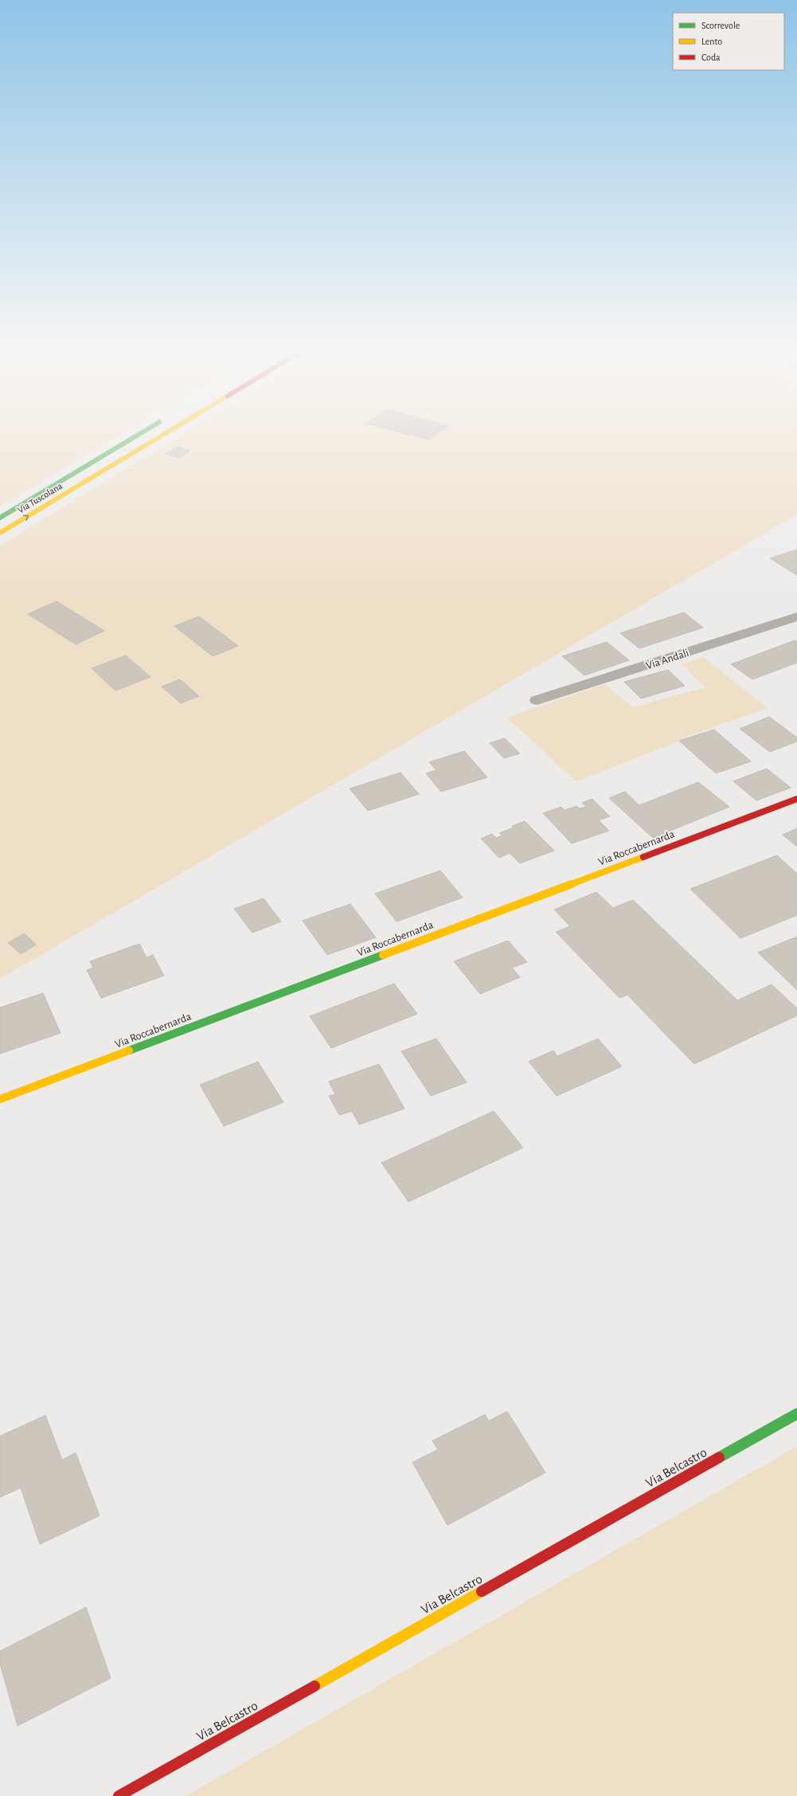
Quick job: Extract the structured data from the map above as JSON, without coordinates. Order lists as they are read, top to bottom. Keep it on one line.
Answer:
{"streets":{"street":["Via Tuscolana","Via Andali","Via Roccabernarda","Via Belcastro"]},"legend":["Scorrevole","Lento","Coda"]}
